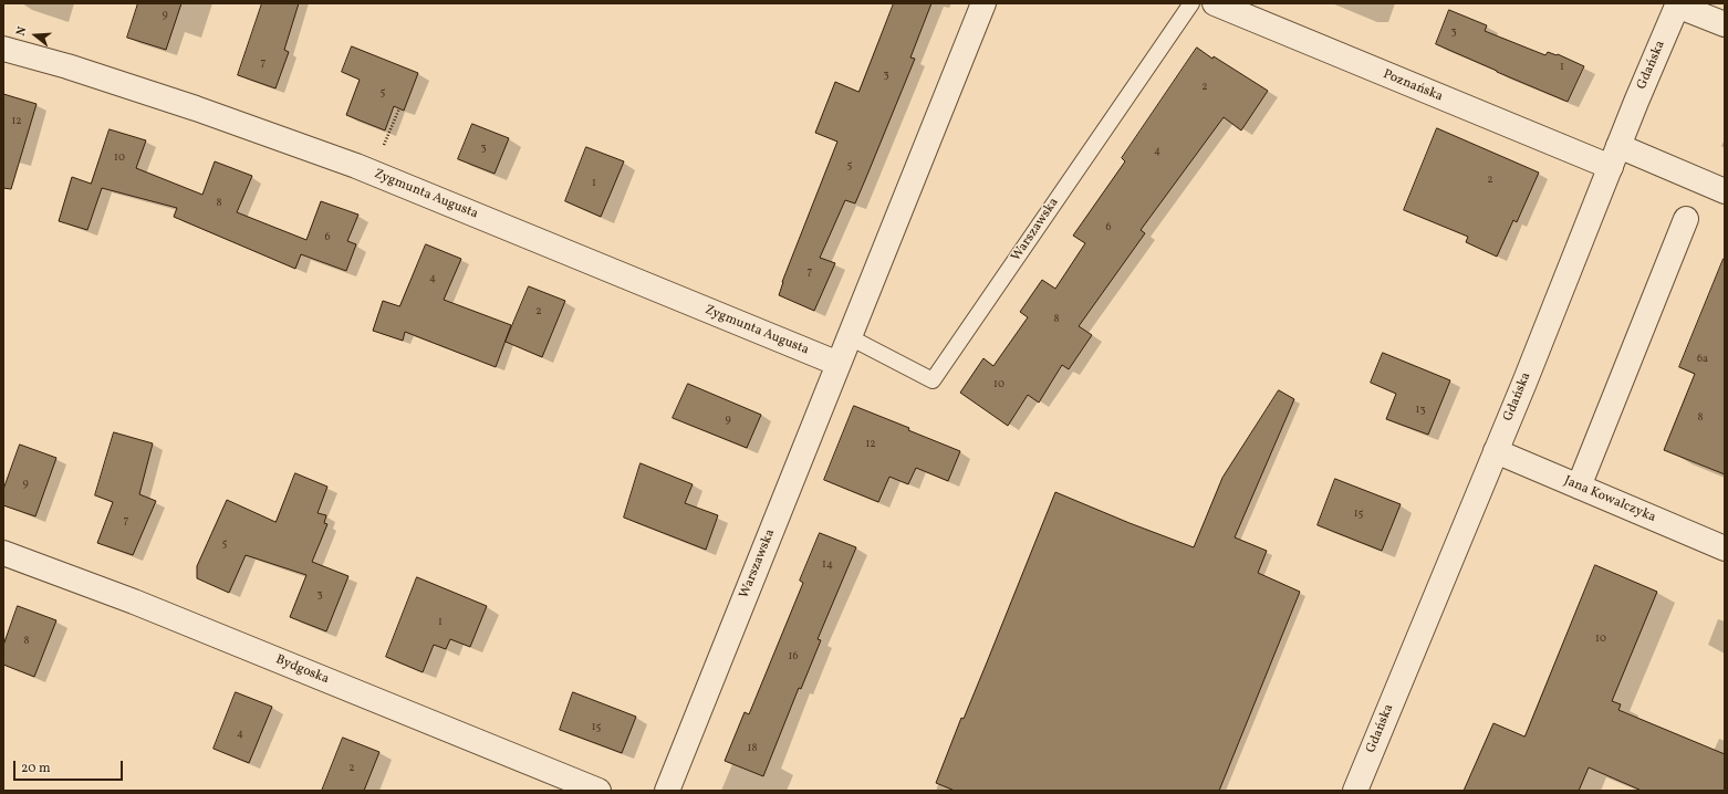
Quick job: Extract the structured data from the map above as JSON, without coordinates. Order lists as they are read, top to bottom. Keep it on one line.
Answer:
{"streets":{"street":["Gdańska","Poznańska","Zygmunta Augusta","Warszawska","Jana Kowalczyka","Bydgoska"]},"crossings":[["Gdańska","Poznańska"],["Gdańska","Jana Kowalczyka"],["Zygmunta Augusta","Warszawska"]],"house_numbers":["9","3","7","1","3","2","5","12","3","4","10","5","2","1","8","6","6","7","4","2","8","6a","10","13","8","9","12","9","15","7","5","14","3","1","10","8","16","15","4","18","2"],"scale_bar":"20 m","north":"left"}
